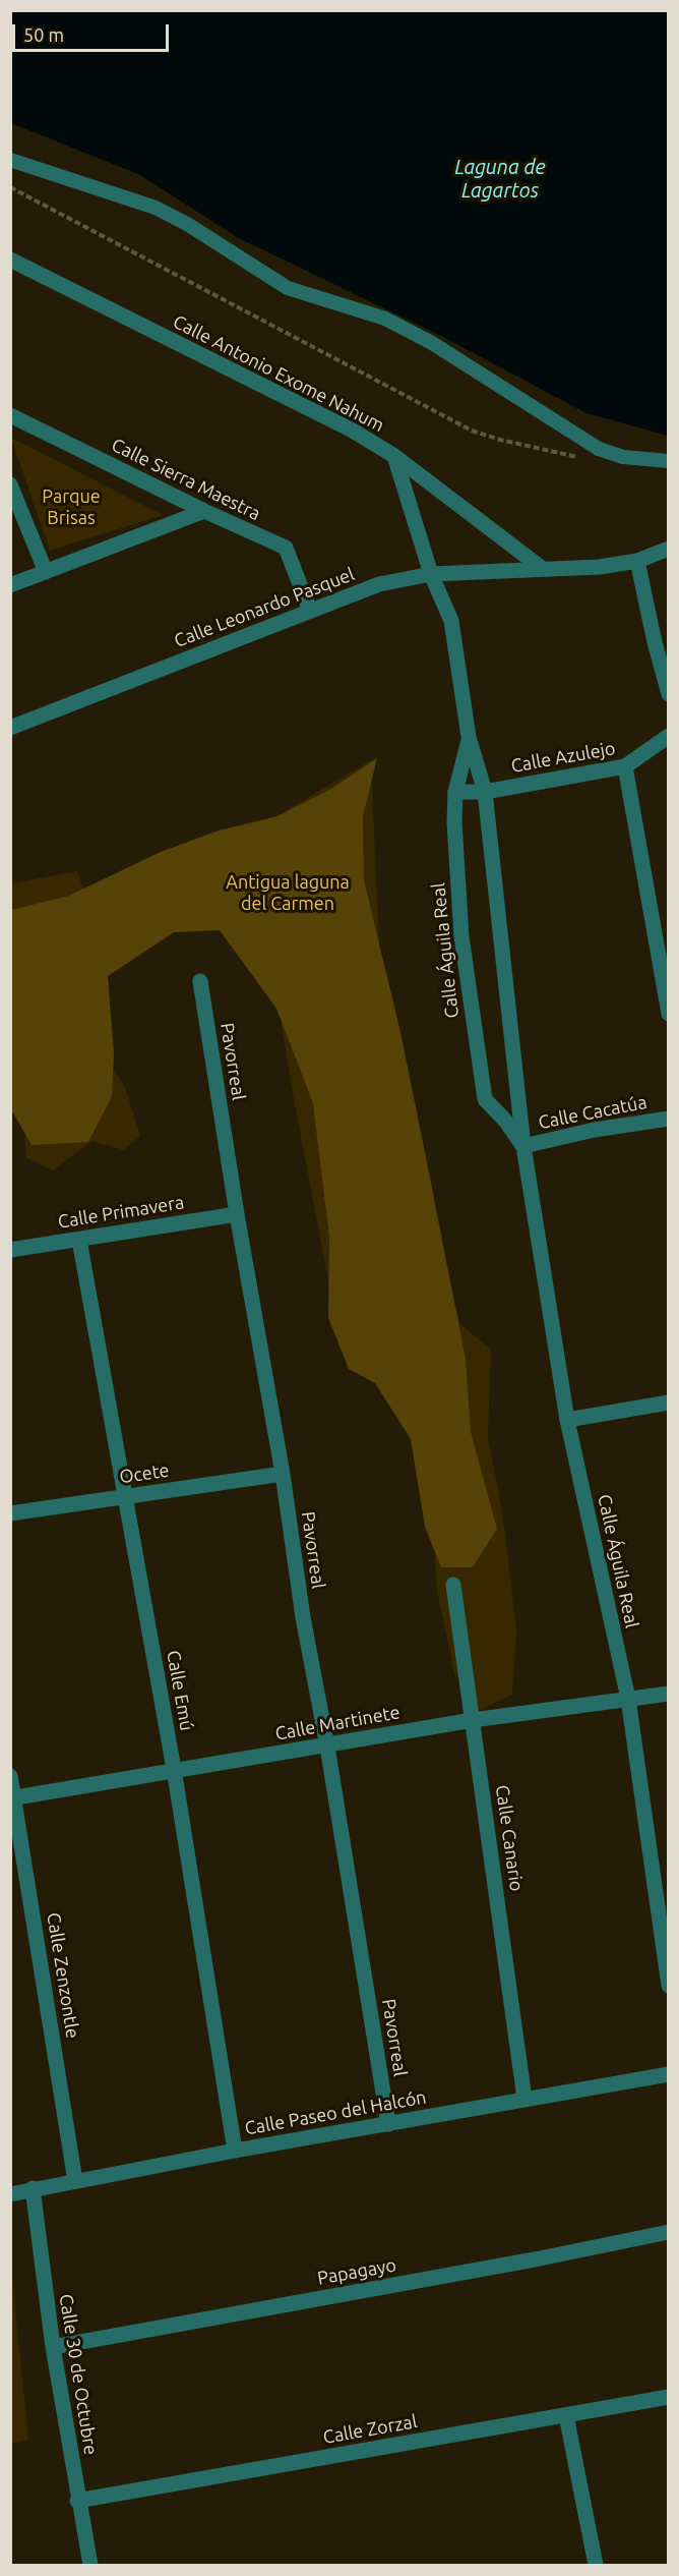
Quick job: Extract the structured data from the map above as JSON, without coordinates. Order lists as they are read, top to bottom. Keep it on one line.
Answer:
{"streets":{"street":["Calle Antonio Exome Nahum","Calle Sierra Maestra","Calle Leonardo Pasquel","Calle Azulejo","Calle Águila Real","Pavorreal","Calle Cacatúa","Calle Primavera","Ocete","Calle Emú","Calle Martinete","Calle Canario","Calle Zenzontle","Calle Paseo del Halcón","Papagayo","Calle 30 de Octubre","Calle Zorzal"]},"crossings":[["Calle Antonio Exome Nahum","Calle Leonardo Pasquel"],["Calle Antonio Exome Nahum","Calle Águila Real"],["Calle Sierra Maestra","Calle Leonardo Pasquel"],["Calle Leonardo Pasquel","Calle Águila Real"],["Calle Azulejo","Calle Águila Real"],["Calle Águila Real","Calle Cacatúa"],["Calle Águila Real","Calle Martinete"],["Pavorreal","Calle Primavera"],["Pavorreal","Ocete"],["Pavorreal","Calle Martinete"],["Pavorreal","Calle Paseo del Halcón"],["Calle Primavera","Calle Emú"],["Ocete","Calle Emú"],["Calle Emú","Calle Martinete"],["Calle Emú","Calle Paseo del Halcón"],["Calle Martinete","Calle Canario"],["Calle Martinete","Calle Zenzontle"],["Calle Canario","Calle Paseo del Halcón"],["Calle Zenzontle","Calle Paseo del Halcón"],["Calle Paseo del Halcón","Calle 30 de Octubre"],["Papagayo","Calle 30 de Octubre"],["Calle 30 de Octubre","Calle Zorzal"]],"water":["Laguna de Lagartos"],"parks":["Parque Brisas","Antigua laguna del Carmen"],"scale_bar":"50 m"}
